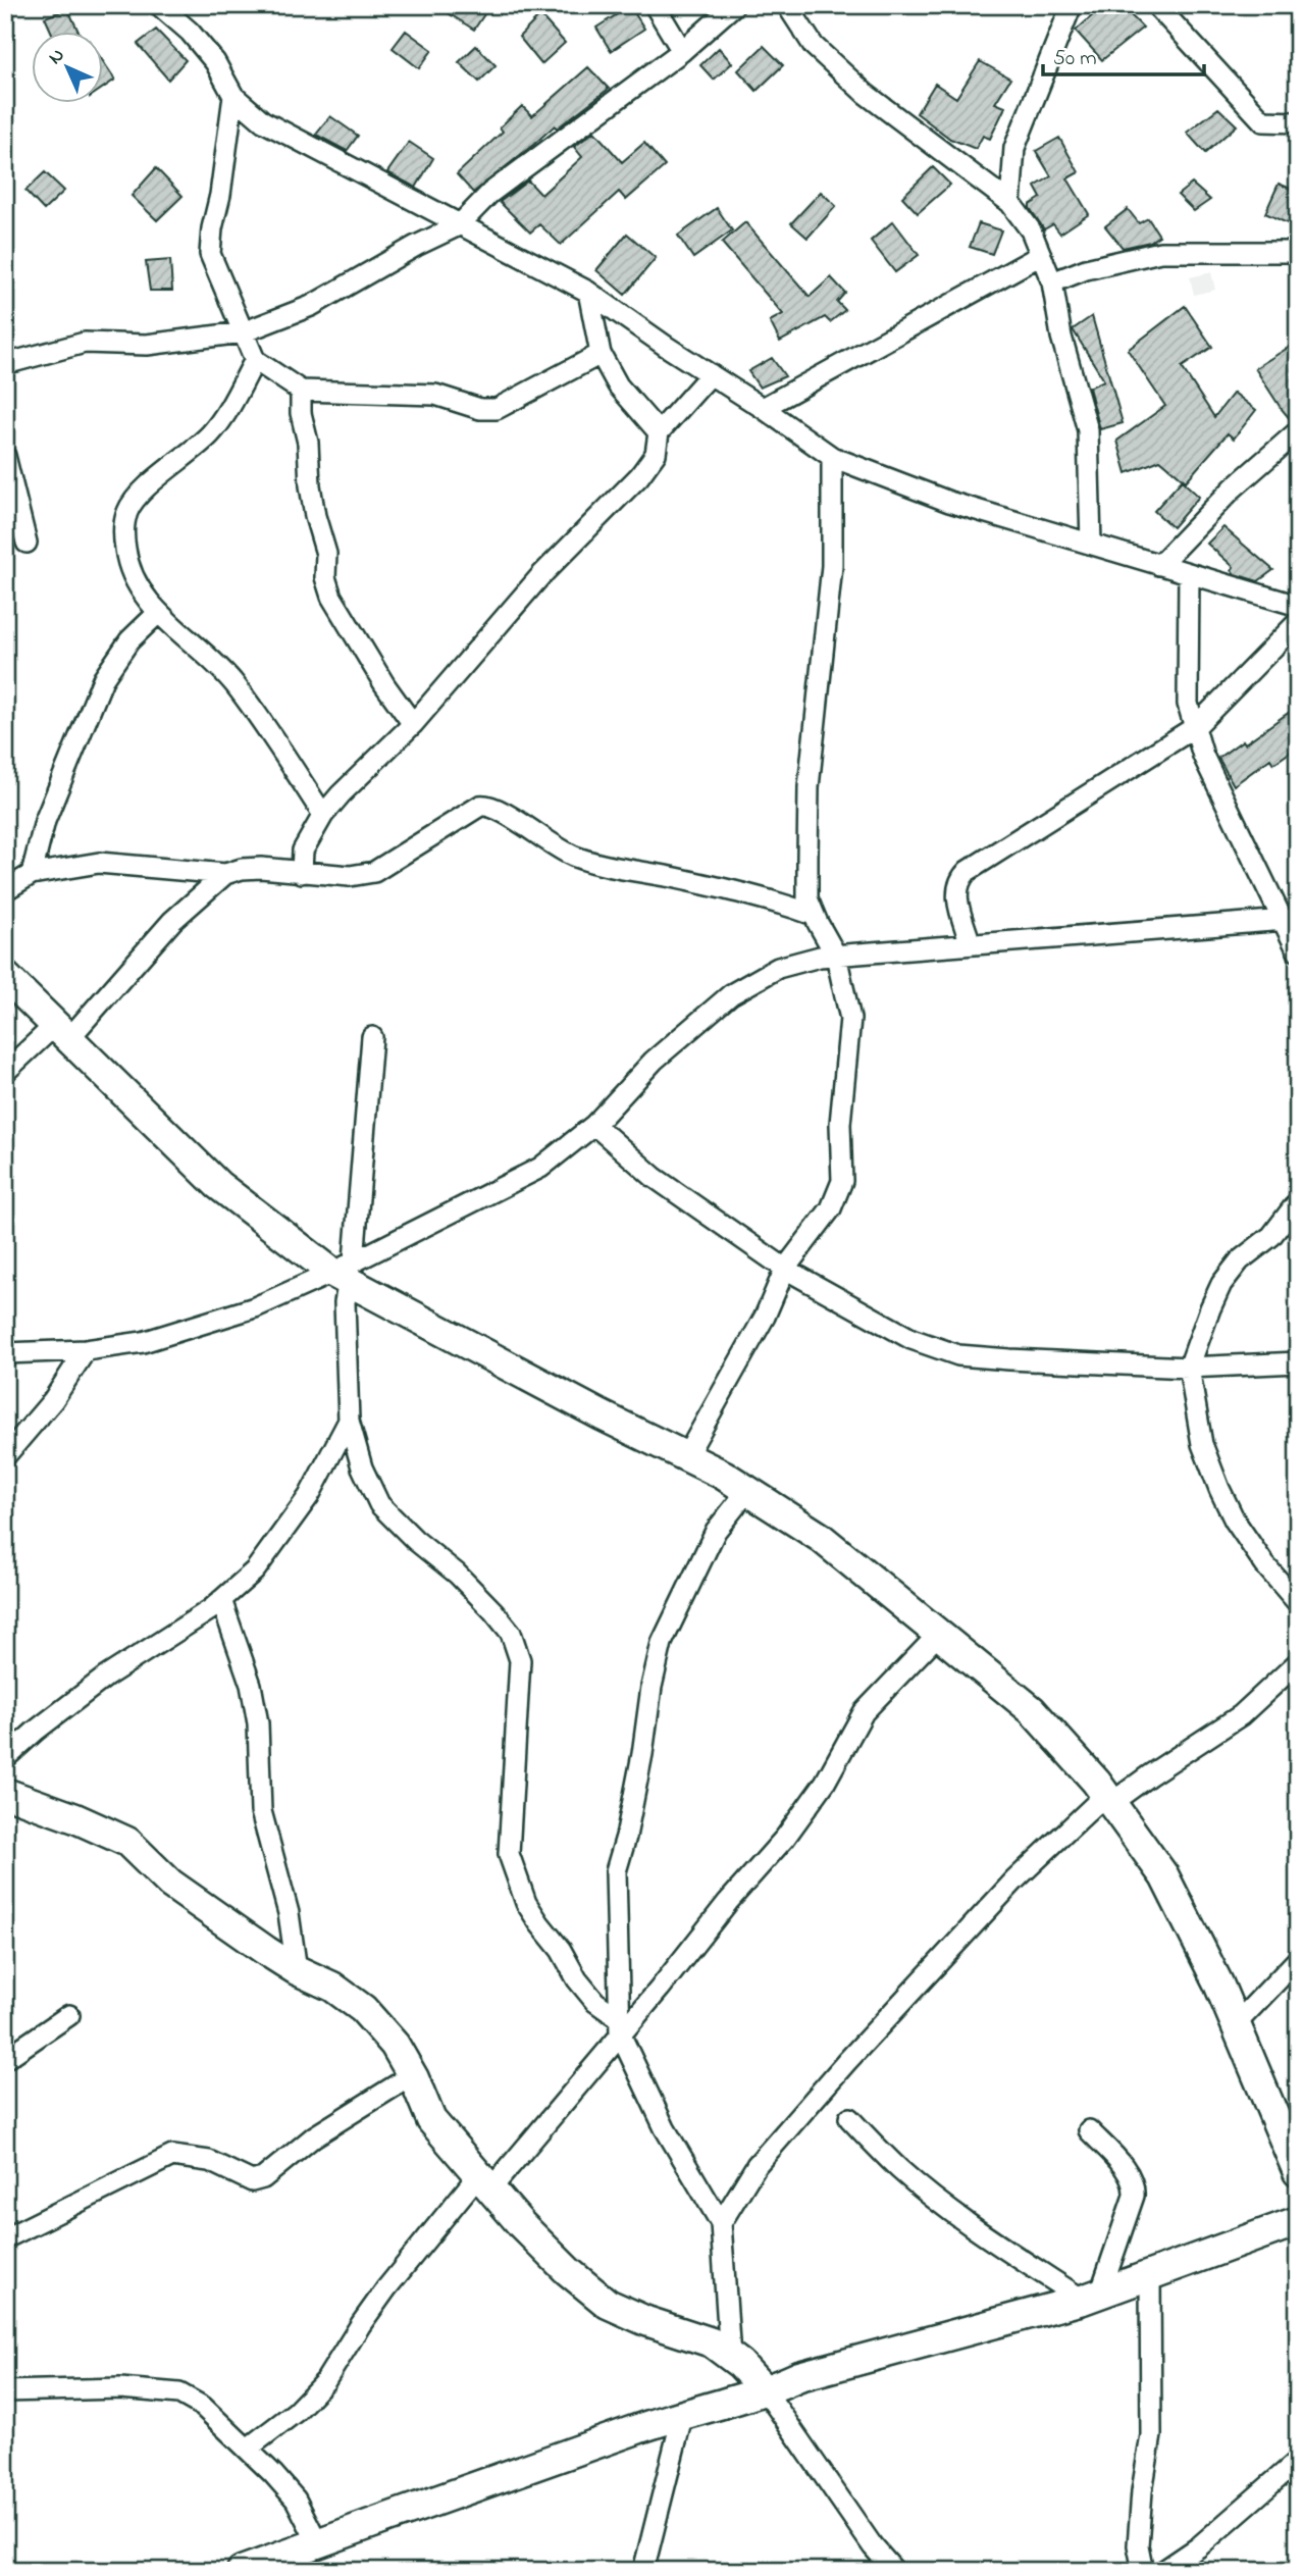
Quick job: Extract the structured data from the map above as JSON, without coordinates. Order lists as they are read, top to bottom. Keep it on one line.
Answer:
{"scale_bar":"50 m","north":"top left"}
